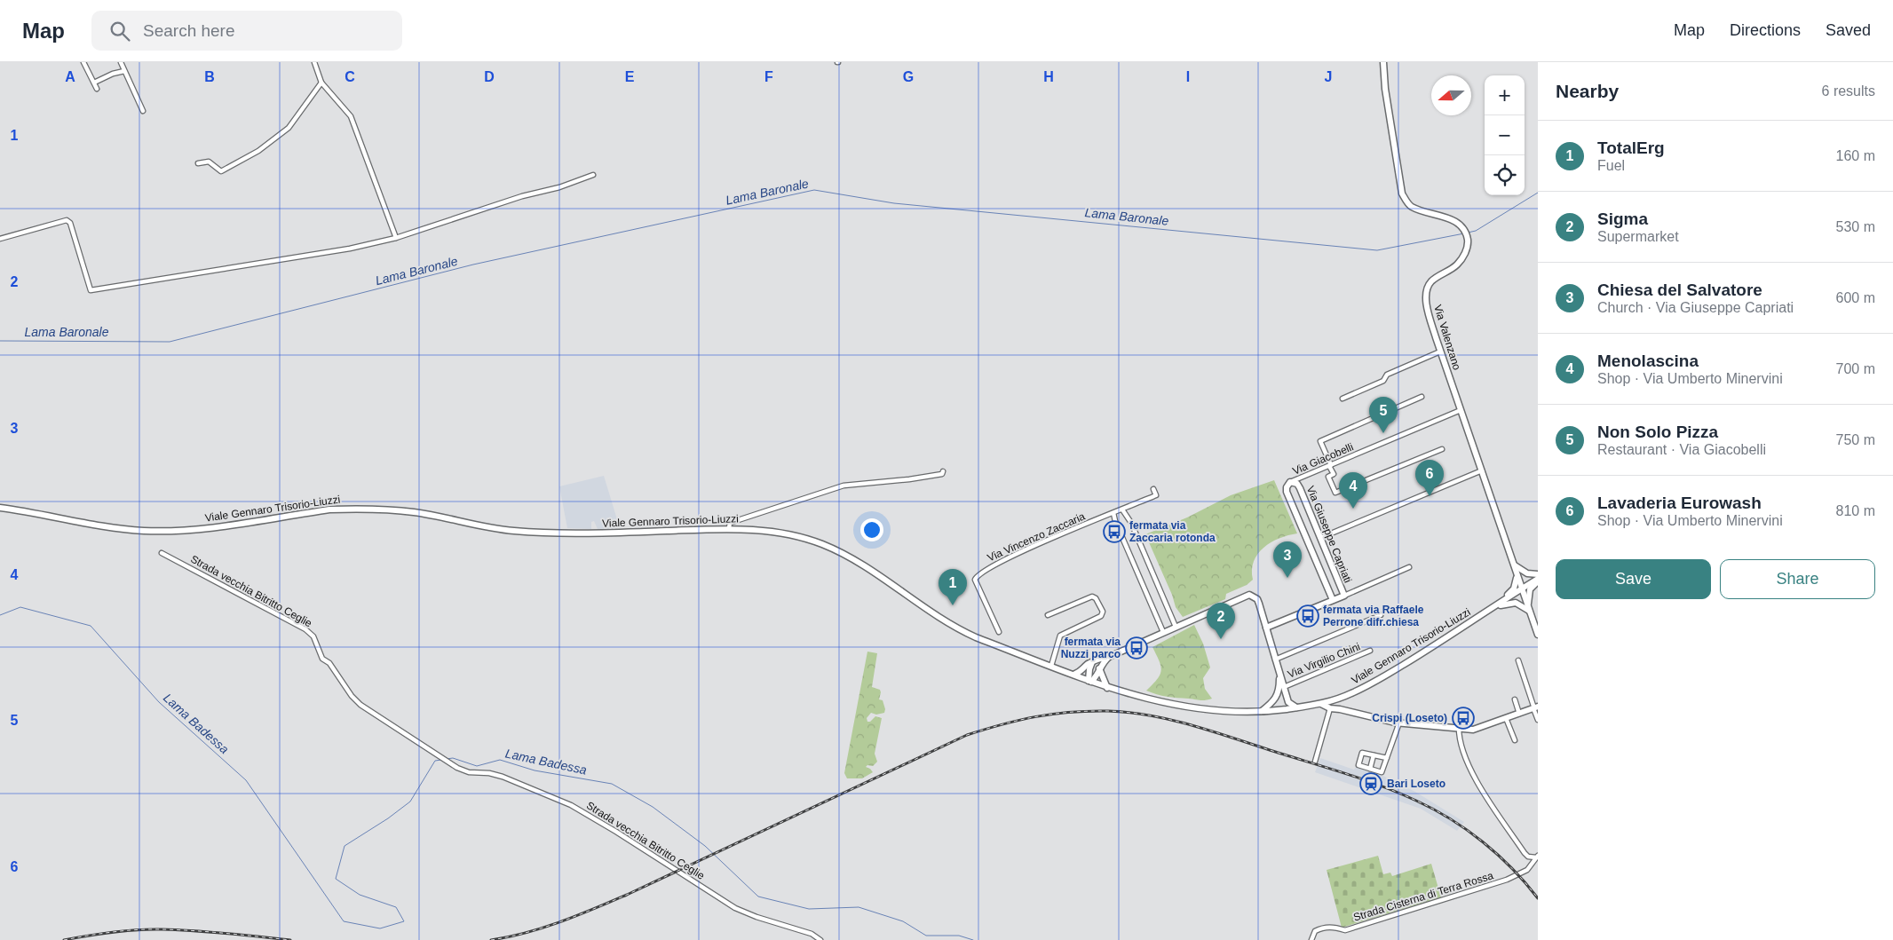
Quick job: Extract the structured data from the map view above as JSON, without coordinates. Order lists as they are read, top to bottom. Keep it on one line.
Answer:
{"streets":{"main road":["Via Valenzano","Viale Gennaro Trisorio-Liuzzi","Via Giuseppe Capriati"],"street":["Via Giacobelli","Via Vincenzo Zaccaria","Strada vecchia Bitritto Ceglie","Via Virgilio Chini","Strada Cisterna di Terra Rossa"]},"crossings":[["Via Valenzano","Via Giacobelli"],["Via Valenzano","Viale Gennaro Trisorio-Liuzzi"],["Via Giacobelli","Via Giuseppe Capriati"]],"water":["Lama Baronale","Lama Badessa"],"places":{"bus stop":["fermata via Zaccaria rotonda","fermata via Raffaele Perrone difr.chiesa","fermata via Nuzzi parco","Crispi (Loseto)"],"station":["Bari Loseto"]},"north":"left","page":{"header":"Map","search":"Search here","nav":["Map","Directions","Saved"],"heading":["Nearby","6 results"],"map_buttons":["+","−"],"list":[{"mark":"1","name":"TotalErg","note":"Fuel","value":"160 m"},{"mark":"2","name":"Sigma","note":"Supermarket","value":"530 m"},{"mark":"3","name":"Chiesa del Salvatore","note":"Church · Via Giuseppe Capriati","value":"600 m"},{"mark":"4","name":"Menolascina","note":"Shop · Via Umberto Minervini","value":"700 m"},{"mark":"5","name":"Non Solo Pizza","note":"Restaurant · Via Giacobelli","value":"750 m"},{"mark":"6","name":"Lavaderia Eurowash","note":"Shop · Via Umberto Minervini","value":"810 m"}],"pins":["5","6","4","3","1","2"],"buttons":["Save","Share"]},"grid":{"columns":["A","B","C","D","E","F","G","H","I","J"],"rows":["1","2","3","4","5","6"]}}
